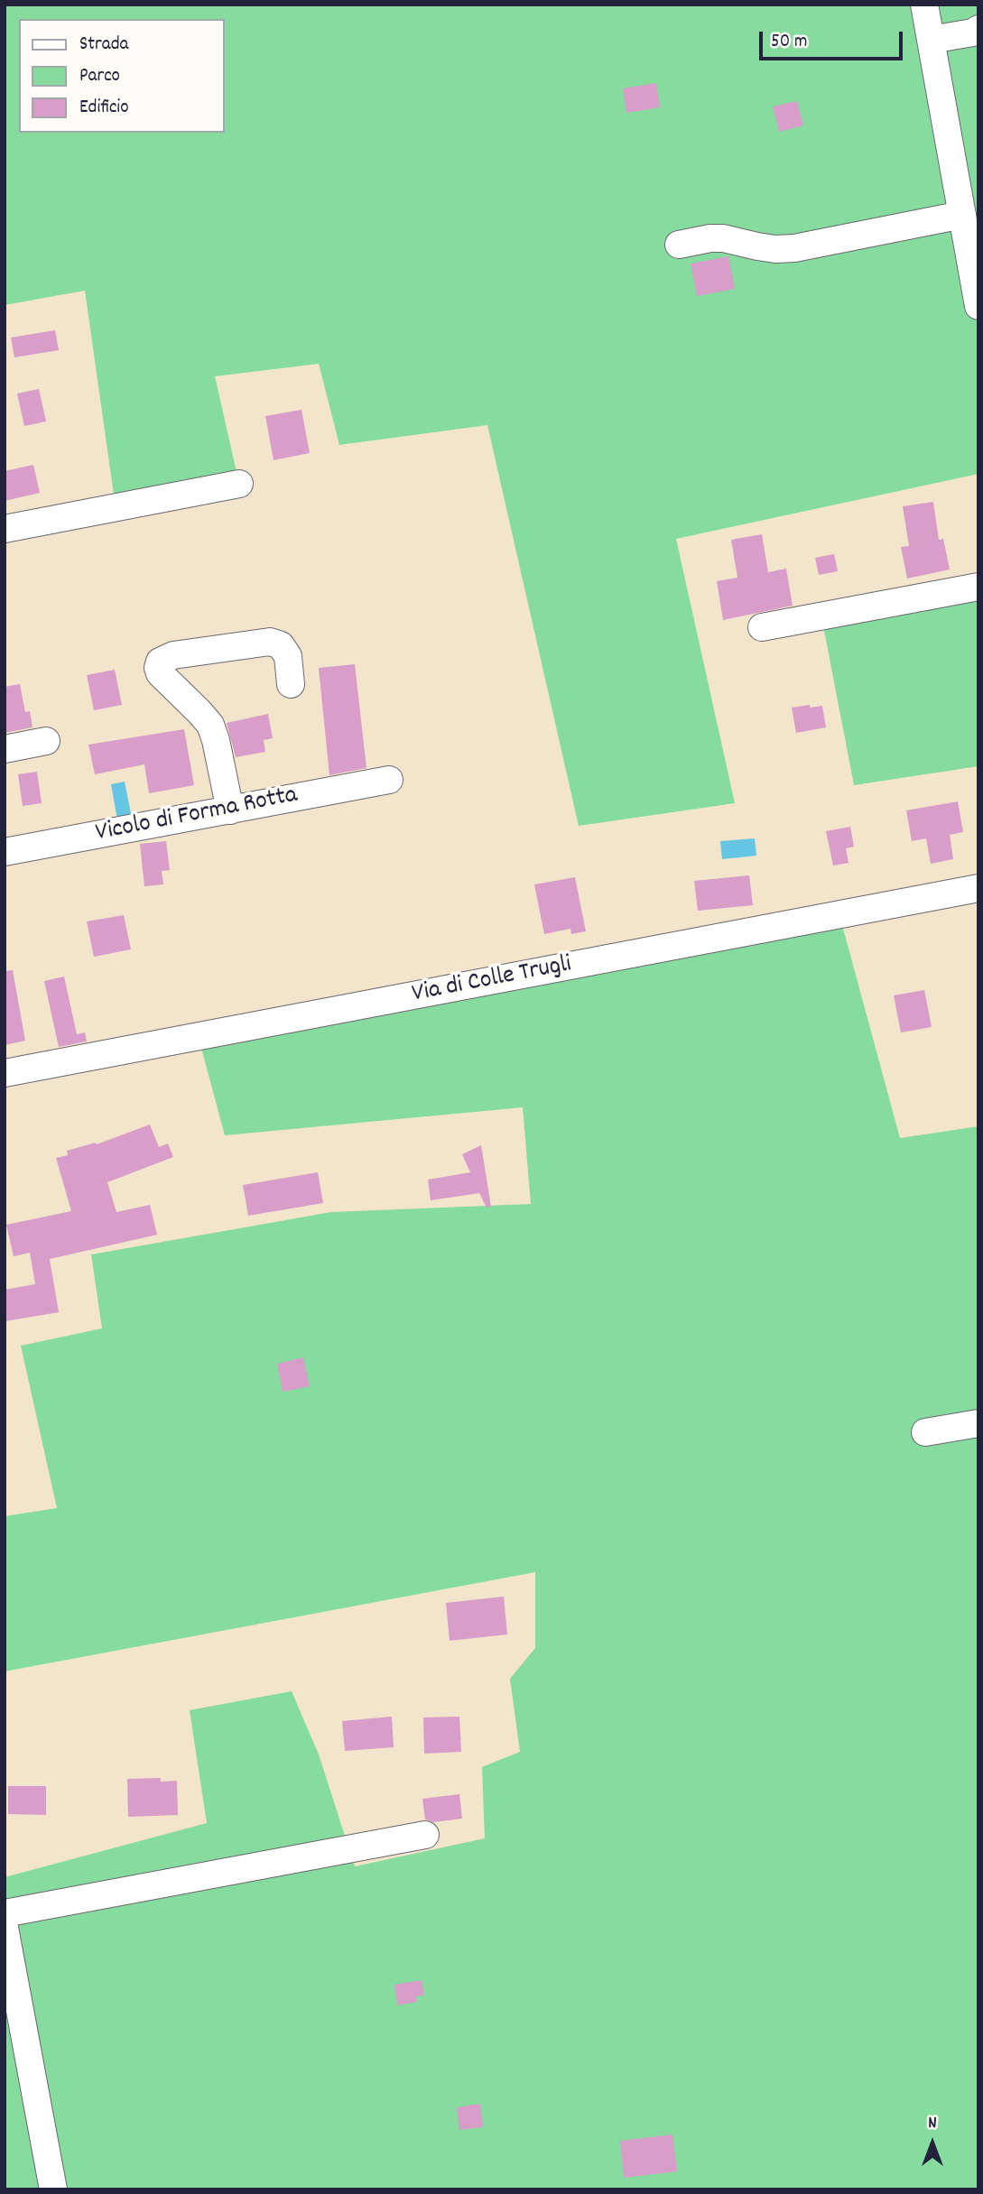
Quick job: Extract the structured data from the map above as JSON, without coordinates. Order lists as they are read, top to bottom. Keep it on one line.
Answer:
{"streets":{"street":["Vicolo di Forma Rotta","Via di Colle Trugli"]},"legend":["Strada","Parco","Edificio"],"scale_bar":"50 m","north":"top"}
